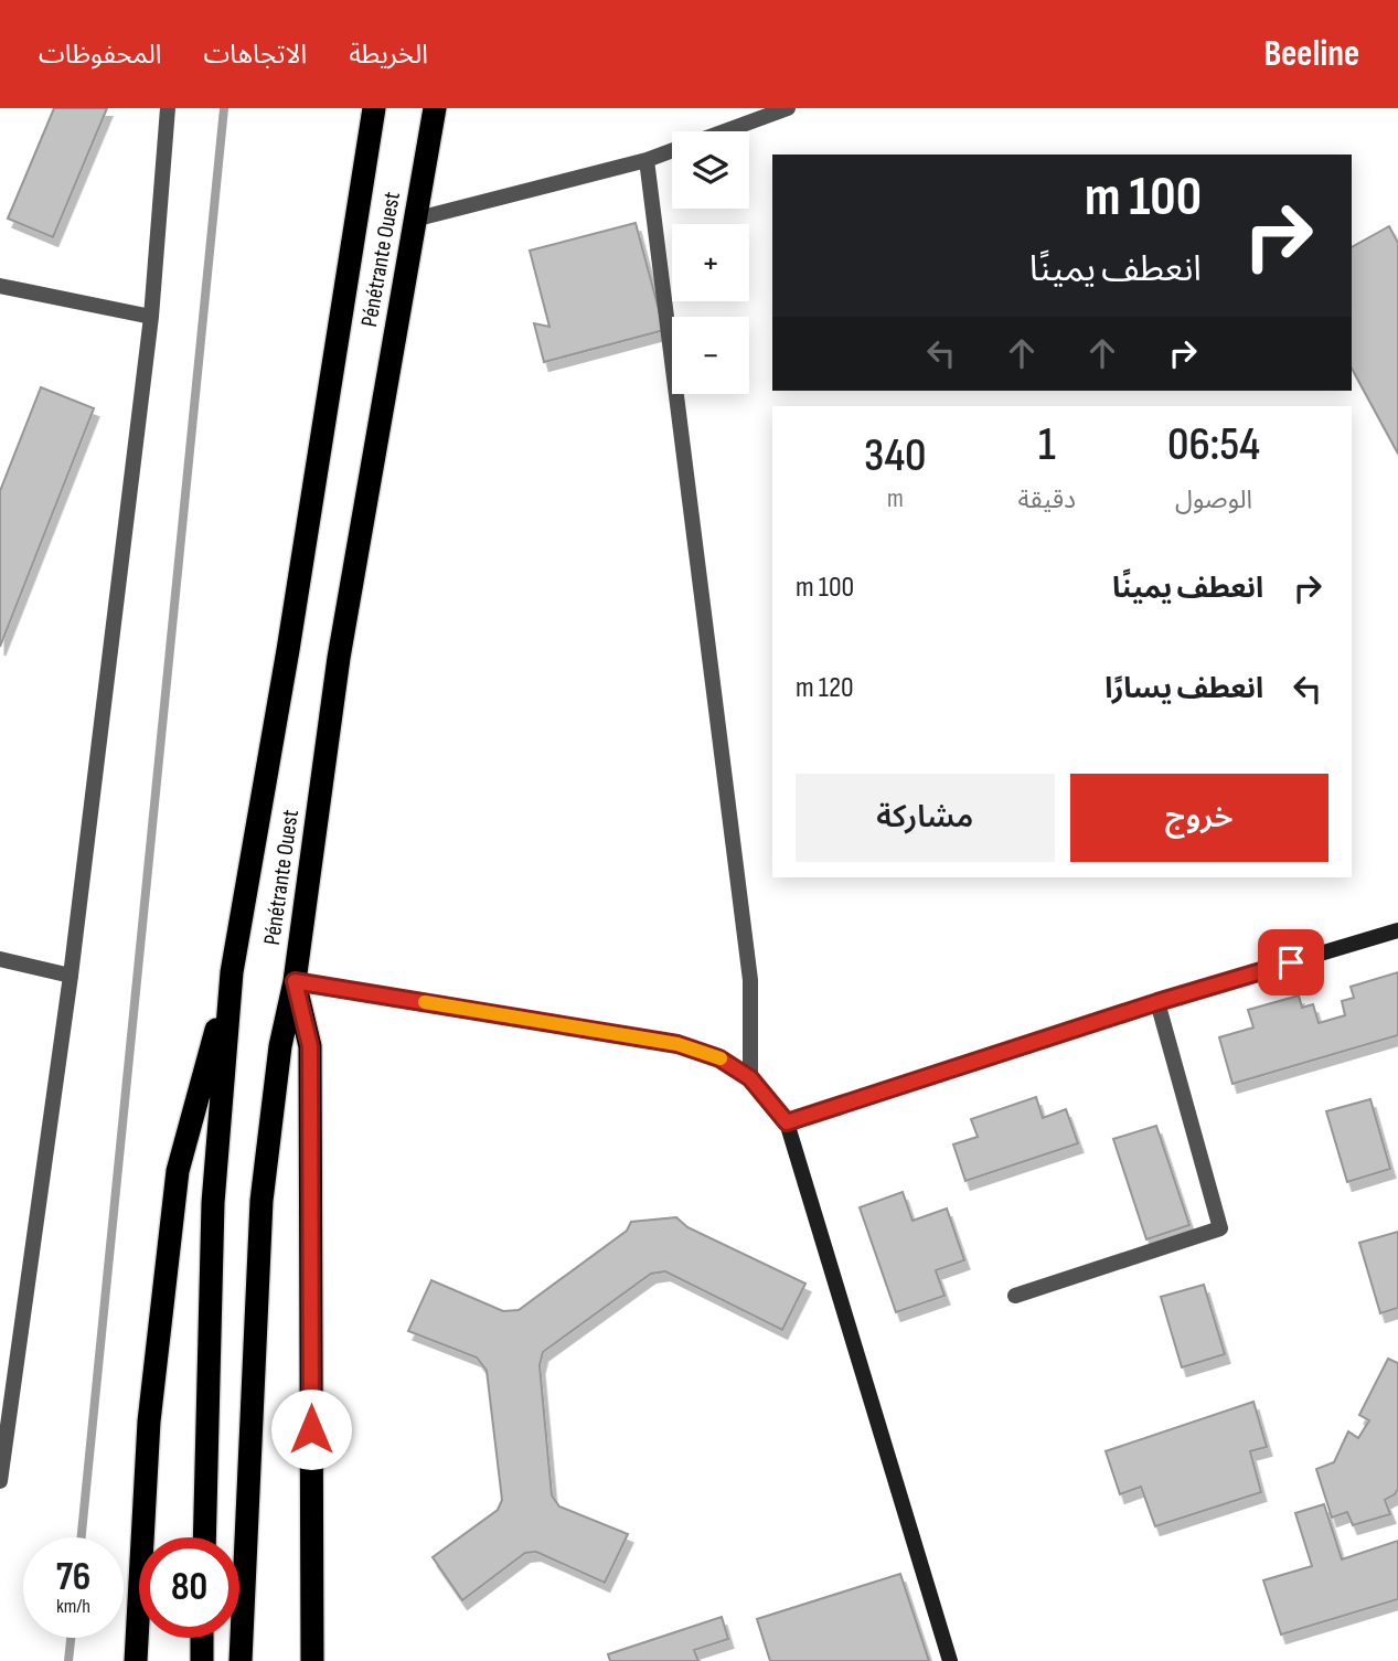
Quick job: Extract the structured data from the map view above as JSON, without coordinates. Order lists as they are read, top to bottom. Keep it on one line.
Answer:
{"streets":{"highway":["Pénétrante Ouest"]},"page":{"header":"Beeline","nav":["الخريطة","الاتجاهات","المحفوظات"],"map_buttons":["+","−"],"turn":["100 m","انعطف يمينًا"],"eta":["06:54","الوصول","1","دقيقة","340","m"],"list":[{"name":"انعطف يمينًا","value":"100 m"},{"name":"انعطف يسارًا","value":"120 m"}],"buttons":["خروج","مشاركة"],"speed":"76 km/h","limit":"80"}}
